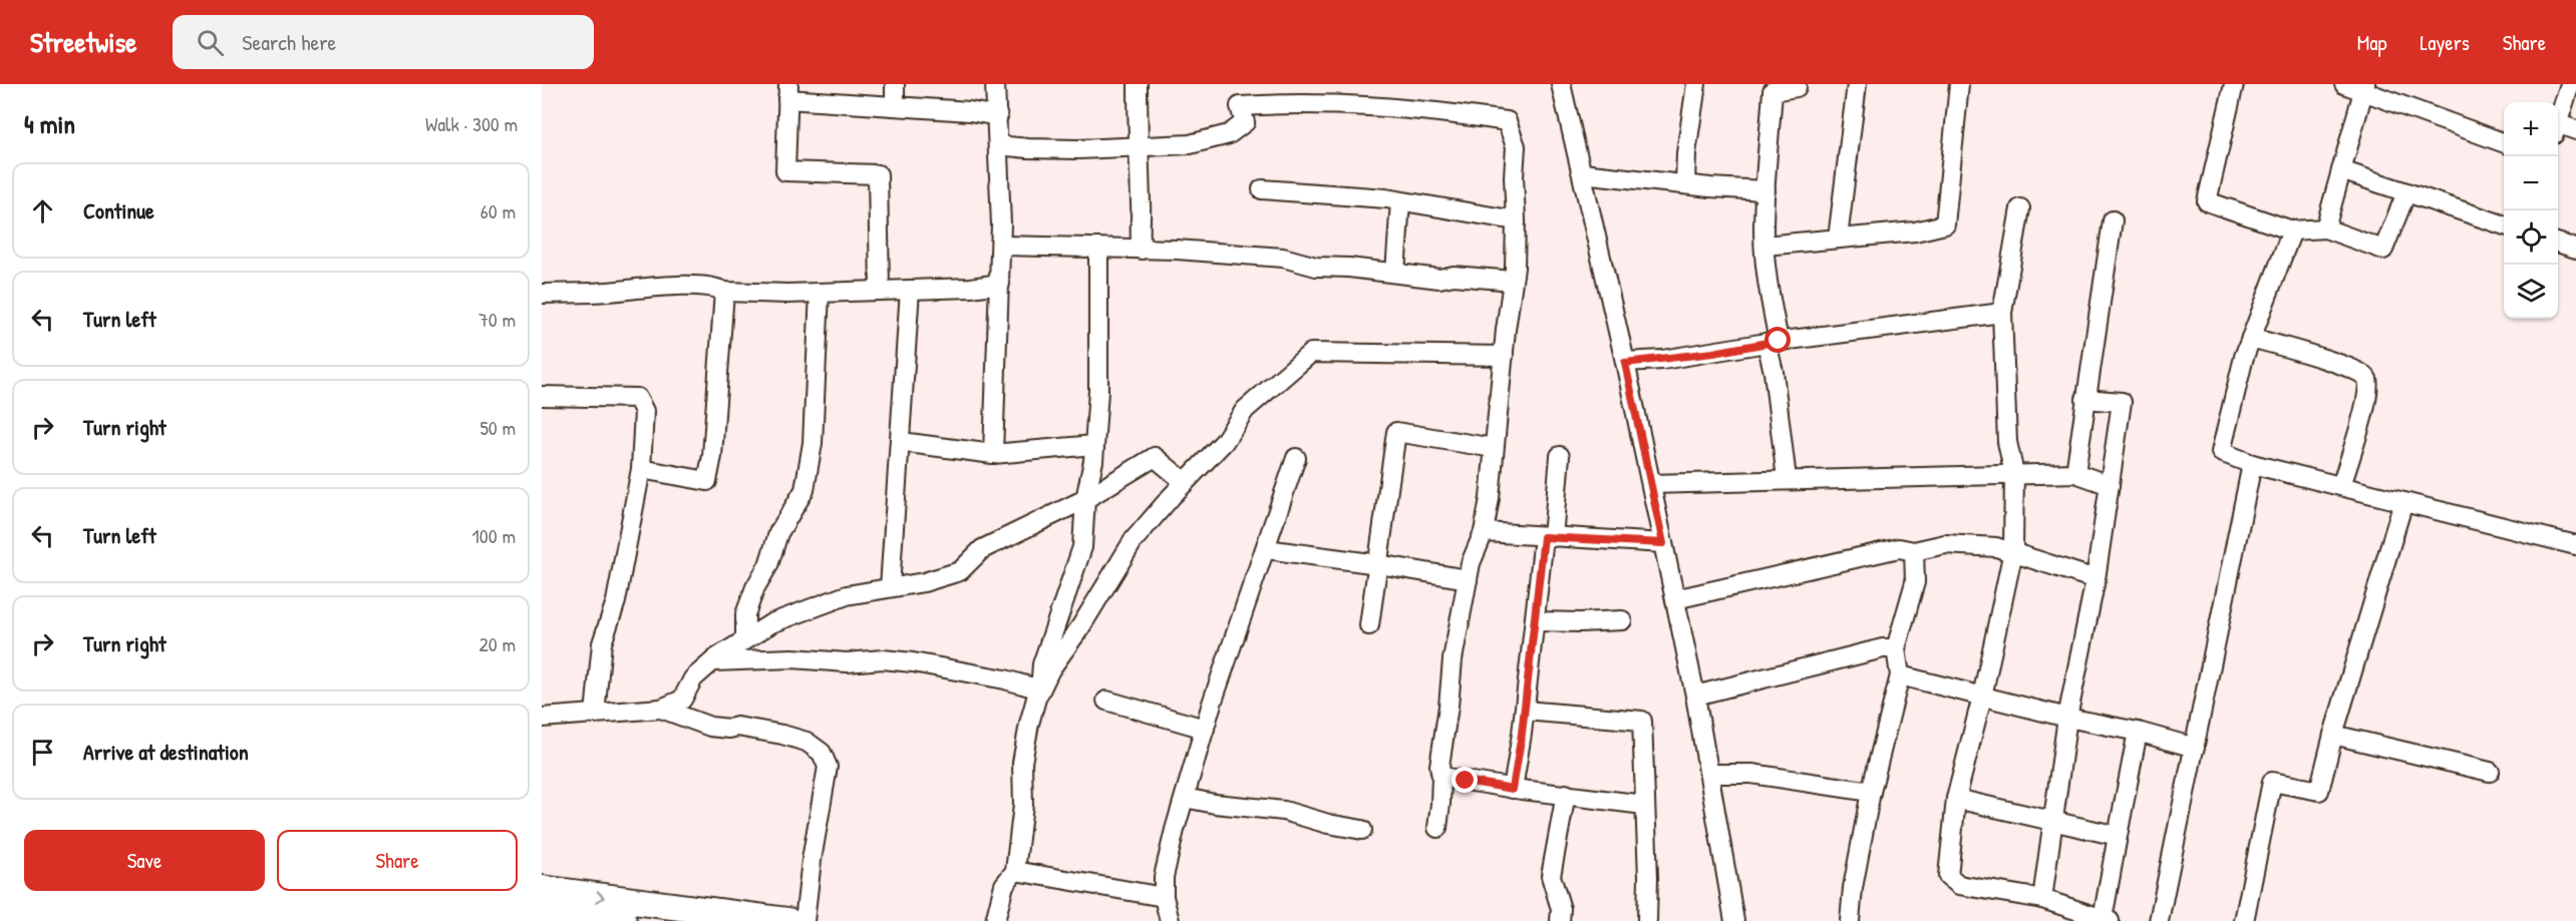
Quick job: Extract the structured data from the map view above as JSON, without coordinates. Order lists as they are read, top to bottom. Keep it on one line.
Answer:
{"page":{"header":"Streetwise","search":"Search here","nav":["Map","Layers","Share"],"heading":["4 min","Walk · 300 m"],"map_buttons":["+","−"],"list":[["Continue","60 m"],["Turn left","70 m"],["Turn right","50 m"],["Turn left","100 m"],["Turn right","20 m"],"Arrive at destination"],"buttons":["Save","Share"]}}
